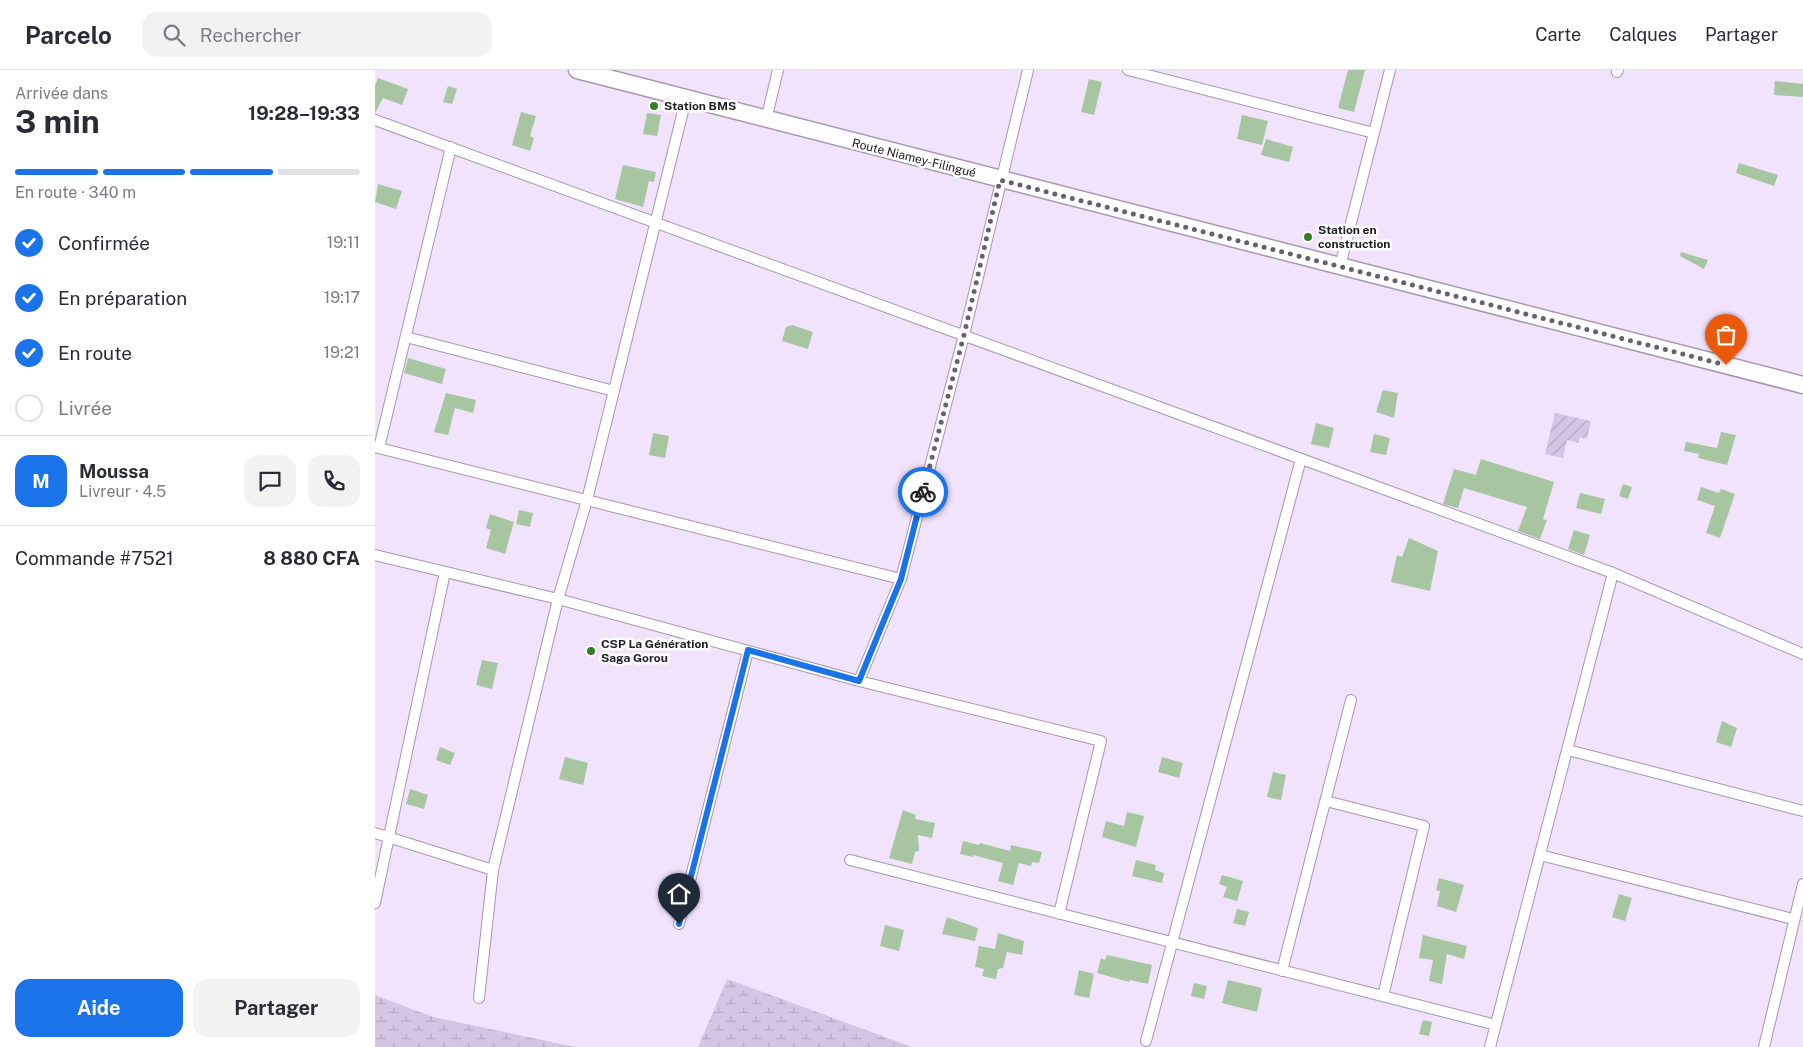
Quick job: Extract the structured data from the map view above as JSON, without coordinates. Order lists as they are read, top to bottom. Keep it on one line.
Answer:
{"streets":{"main road":["Route Niamey-Filingué"]},"places":["Station BMS","Station en construction","CSP La Génération Saga Gorou"],"page":{"header":"Parcelo","search":"Rechercher","nav":["Carte","Calques","Partager"],"heading":["3 min","Arrivée dans","19:28–19:33"],"panel":["Moussa","Livreur · 4.5","Commande #7521","8 880 CFA"],"bar":"En route · 340 m","list":[["Confirmée","19:11"],["En préparation","19:17"],["En route","19:21"],"Livrée"],"round":"M","buttons":["Aide","Partager"]}}
